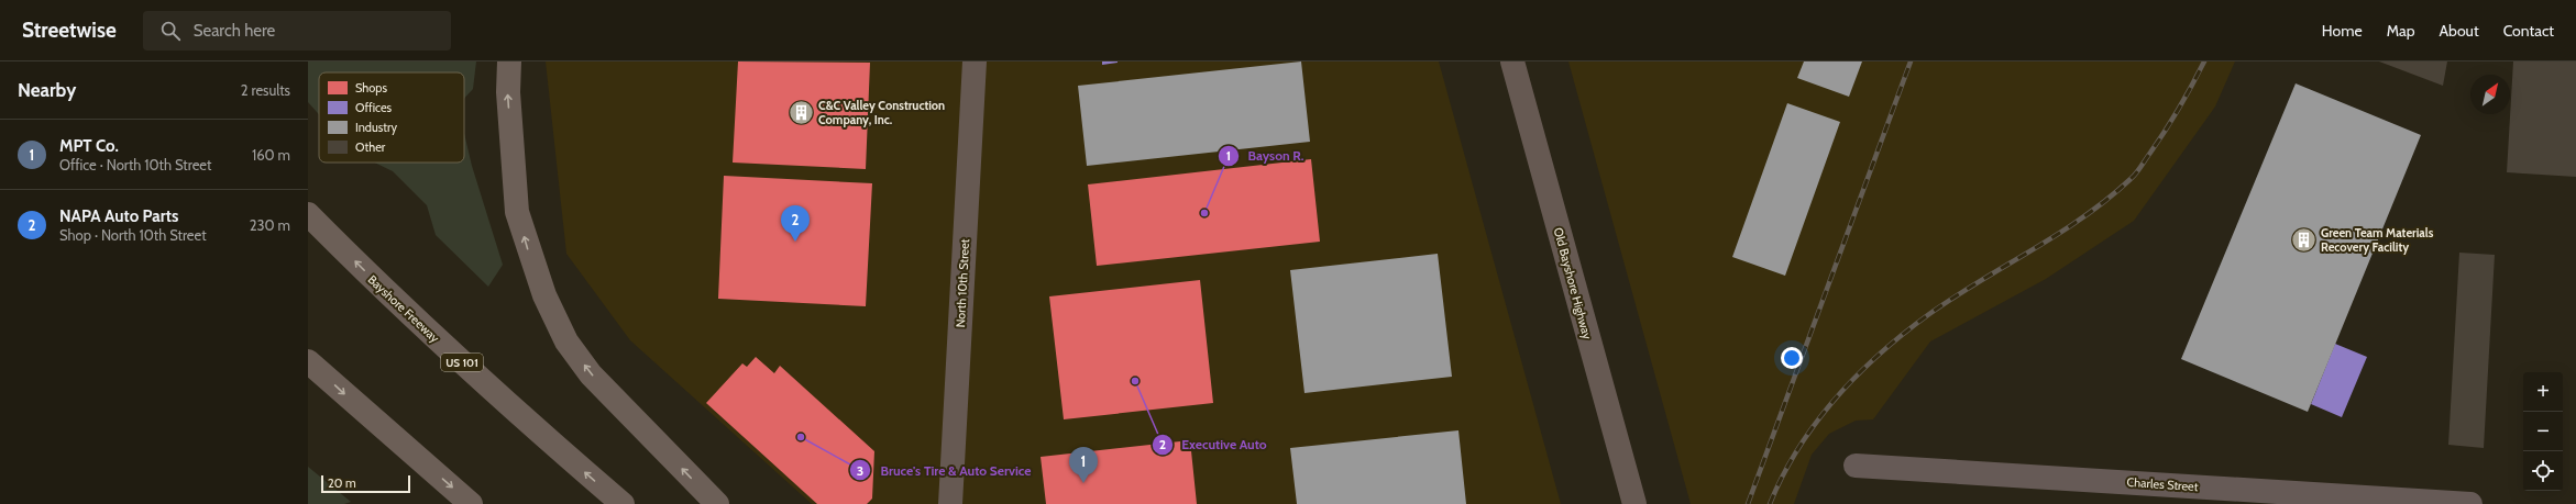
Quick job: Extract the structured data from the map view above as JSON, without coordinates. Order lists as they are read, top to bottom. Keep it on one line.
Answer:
{"streets":{"highway":["Bayshore Freeway","US 101"],"main road":["North 10th Street","Old Bayshore Highway"],"street":["Charles Street"]},"places":{"building":["C&C Valley Construction Company, Inc.","Green Team Materials Recovery Facility"],"other":["Bayson R.","Executive Auto","Bruce's Tire & Auto Service"]},"legend":["Shops","Offices","Industry","Other"],"scale_bar":"20 m","north":"top right","page":{"header":"Streetwise","search":"Search here","nav":["Home","Map","About","Contact"],"heading":["Nearby","2 results"],"list":[{"mark":"1","name":"MPT Co.","note":"Office · North 10th Street","value":"160 m"},{"mark":"2","name":"NAPA Auto Parts","note":"Shop · North 10th Street","value":"230 m"}],"pins":["2","1"],"map_buttons":["+","−"],"scale":"20 m"}}
